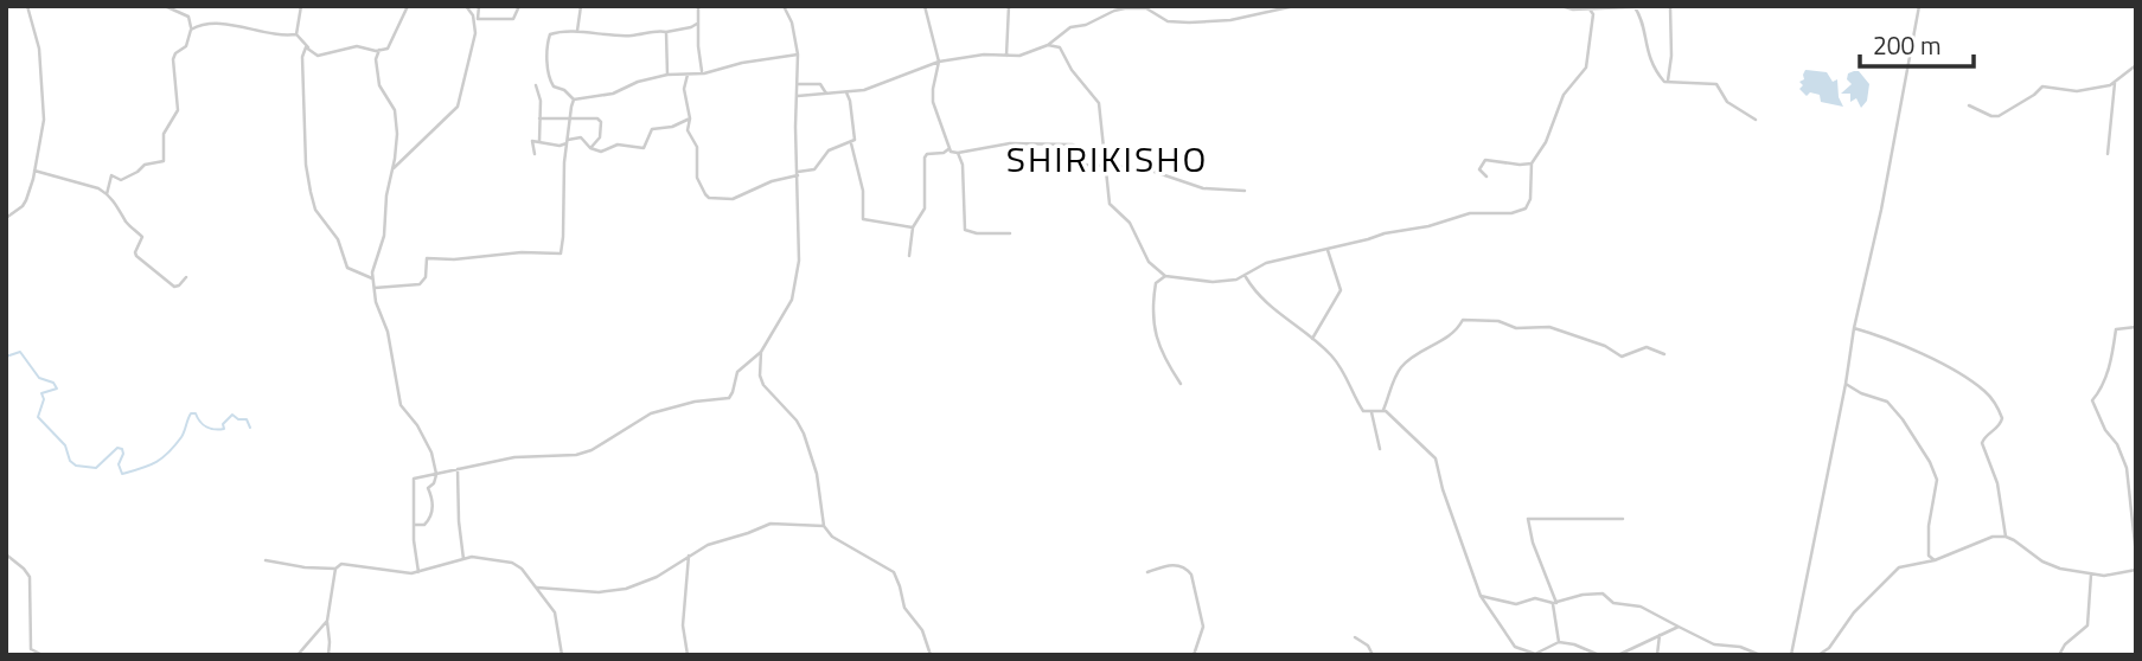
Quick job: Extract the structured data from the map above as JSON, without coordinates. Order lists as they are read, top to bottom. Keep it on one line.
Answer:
{"districts":["SHIRIKISHO"],"scale_bar":"200 m"}
